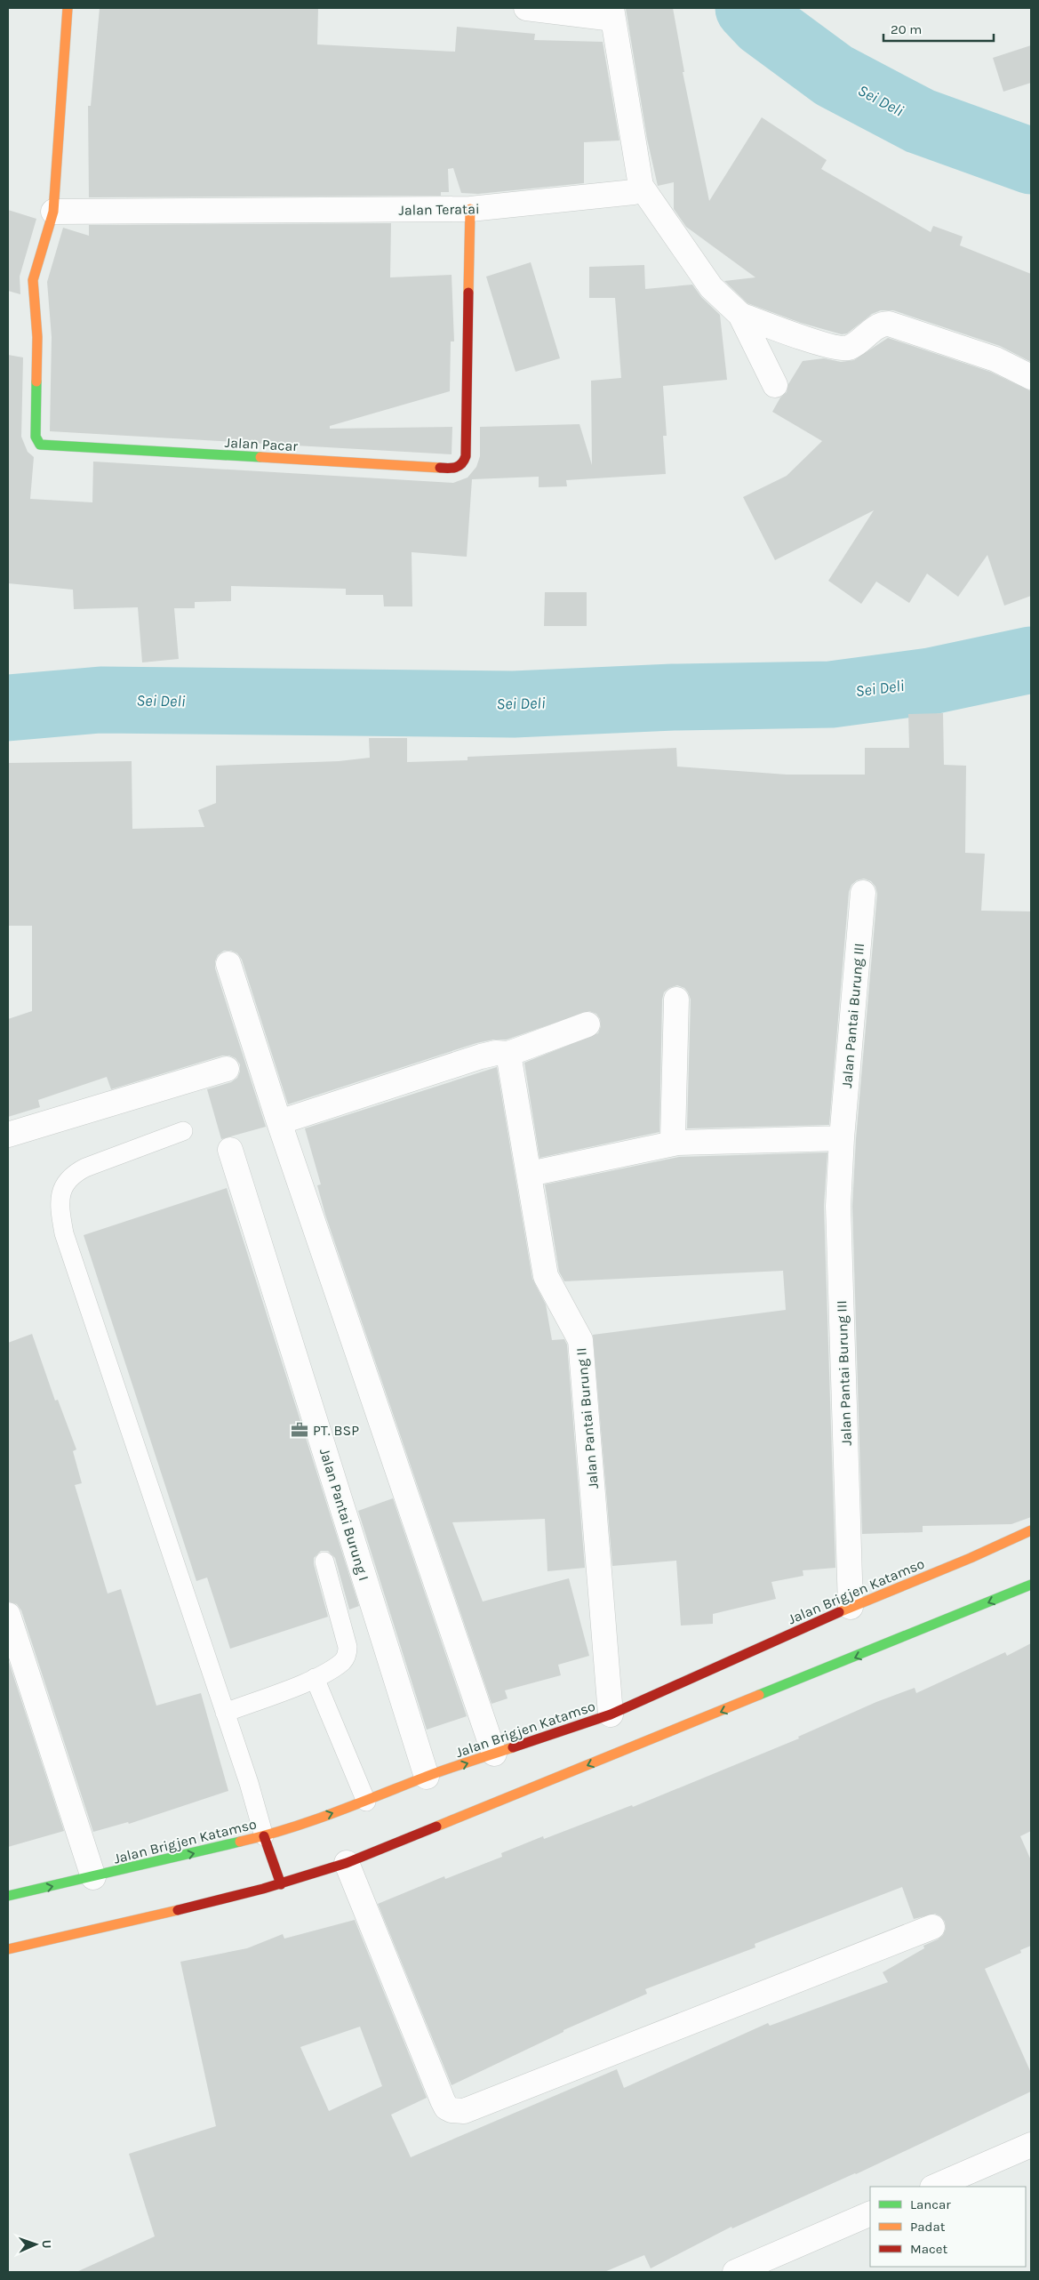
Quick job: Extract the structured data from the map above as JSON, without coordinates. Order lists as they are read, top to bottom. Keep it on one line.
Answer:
{"streets":{"main road":["Jalan Pacar","Jalan Brigjen Katamso"],"street":["Jalan Teratai","Jalan Pantai Burung III","Jalan Pantai Burung II","Jalan Pantai Burung I"]},"crossings":[["Jalan Teratai","Jalan Pacar"],["Jalan Pantai Burung III","Jalan Brigjen Katamso"],["Jalan Pantai Burung II","Jalan Brigjen Katamso"],["Jalan Pantai Burung I","Jalan Brigjen Katamso"]],"water":["Sei Deli"],"places":{"office":["PT. BSP"]},"legend":["Lancar","Padat","Macet"],"scale_bar":"20 m","north":"right"}
